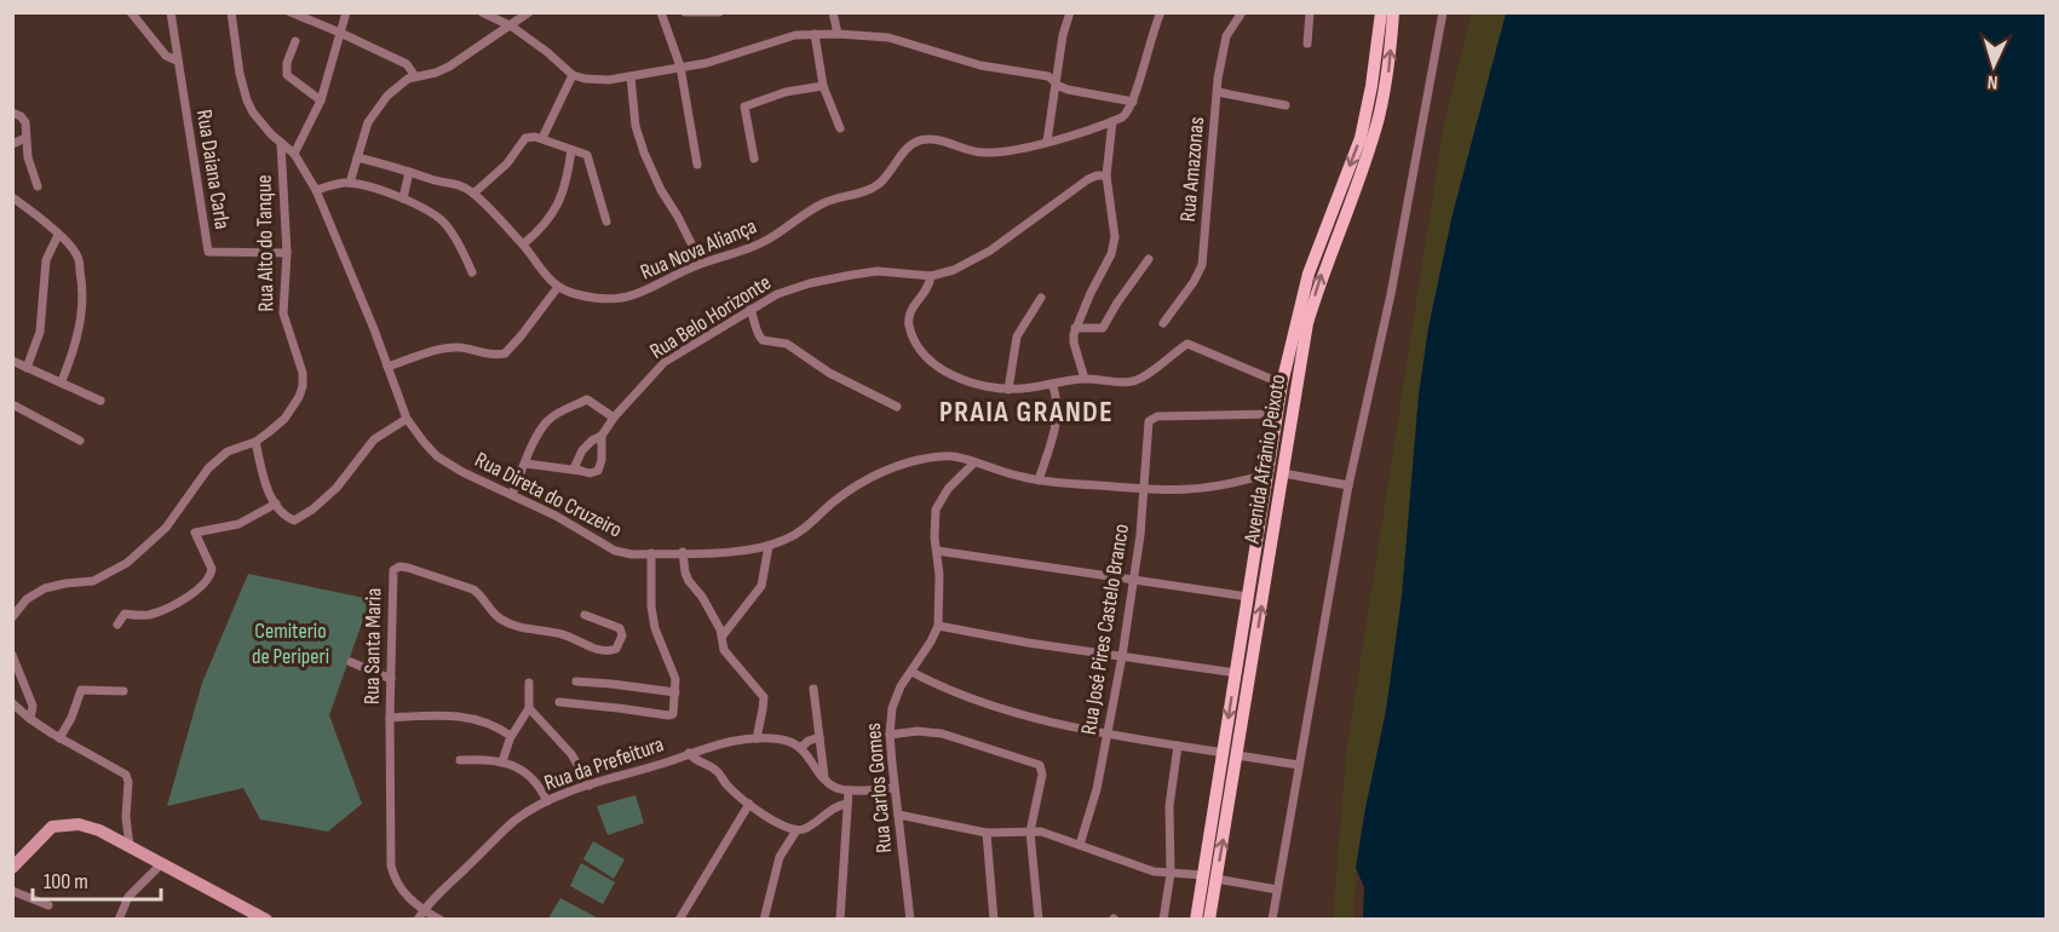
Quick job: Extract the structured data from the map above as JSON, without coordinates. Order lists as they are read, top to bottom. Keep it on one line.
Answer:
{"streets":{"main road":["Avenida Afrânio Peixoto"],"street":["Rua Daiana Carla","Rua Amazonas","Rua Alto do Tanque","Rua Nova Aliança","Rua Belo Horizonte","Rua Direta do Cruzeiro","Rua José Pires Castelo Branco","Rua Santa Maria","Rua da Prefeitura","Rua Carlos Gomes"]},"crossings":[["Rua Daiana Carla","Rua Alto do Tanque"],["Rua Alto do Tanque","Rua Direta do Cruzeiro"],["Avenida Afrânio Peixoto","Rua Direta do Cruzeiro"],["Avenida Afrânio Peixoto","Rua José Pires Castelo Branco"],["Rua Direta do Cruzeiro","Rua José Pires Castelo Branco"],["Rua Direta do Cruzeiro","Rua Carlos Gomes"],["Rua Santa Maria","Rua da Prefeitura"]],"districts":["PRAIA GRANDE"],"parks":["Cemiterio de Periperi"],"scale_bar":"100 m","north":"bottom"}
